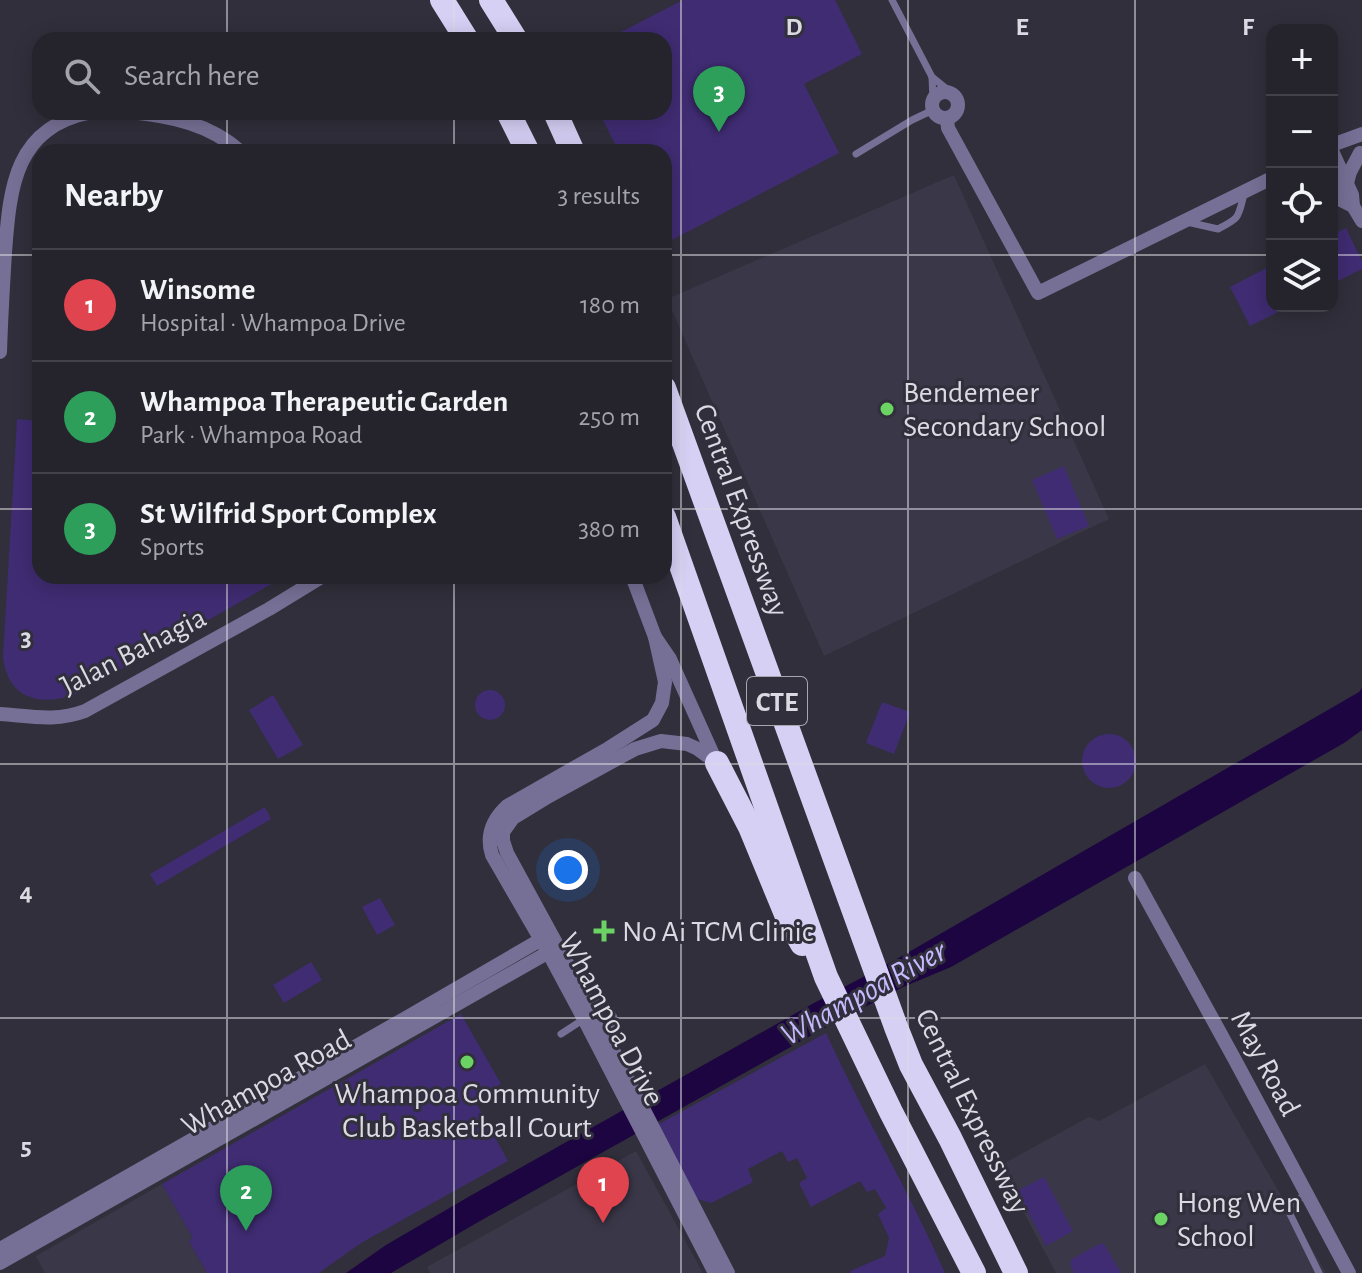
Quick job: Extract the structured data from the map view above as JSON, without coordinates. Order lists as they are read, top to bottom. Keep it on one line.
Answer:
{"streets":{"highway":["Central Expressway","CTE"],"street":["Jalan Bahagia","Whampoa Drive","May Road","Whampoa Road"]},"crossings":[["Whampoa Drive","Whampoa Road"]],"water":["Whampoa River"],"places":{"other":["Bendemeer Secondary School","Whampoa Community Club Basketball Court","Hong Wen School"],"health":["No Ai TCM Clinic"]},"page":{"map_buttons":["+","−"],"search":"Search here","pins":["3","1","2"],"heading":["Nearby","3 results"],"list":[{"mark":"1","name":"Winsome","note":"Hospital · Whampoa Drive","value":"180 m"},{"mark":"2","name":"Whampoa Therapeutic Garden","note":"Park · Whampoa Road","value":"250 m"},{"mark":"3","name":"St Wilfrid Sport Complex","note":"Sports","value":"380 m"}]},"grid":{"columns":["D","E","F"],"rows":["3","4","5"]}}
